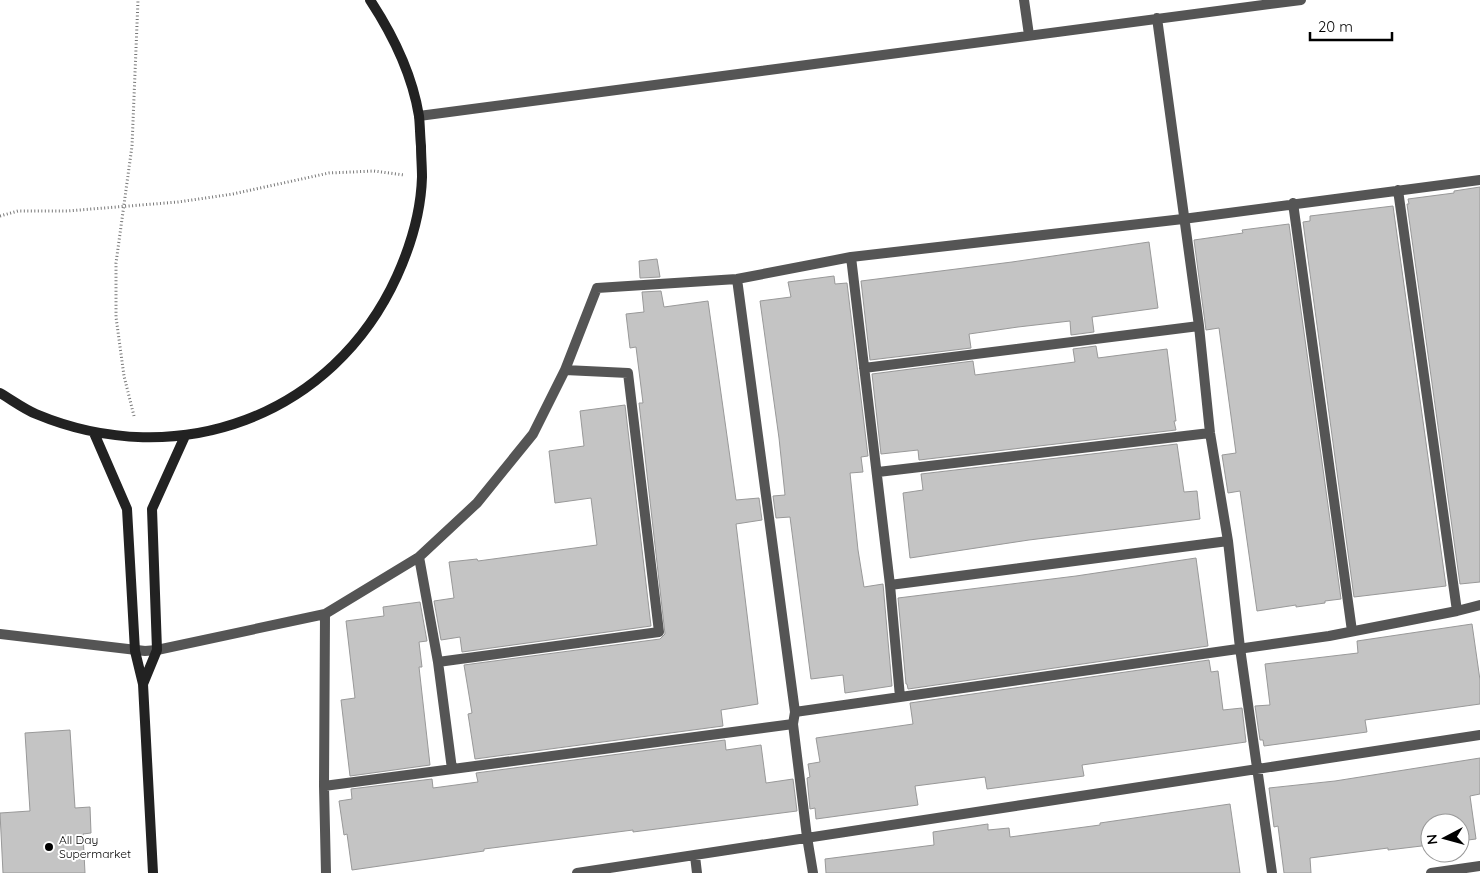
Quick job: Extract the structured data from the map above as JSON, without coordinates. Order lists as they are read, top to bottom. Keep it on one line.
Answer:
{"places":["All Day Supermarket"],"scale_bar":"20 m","north":"left"}
